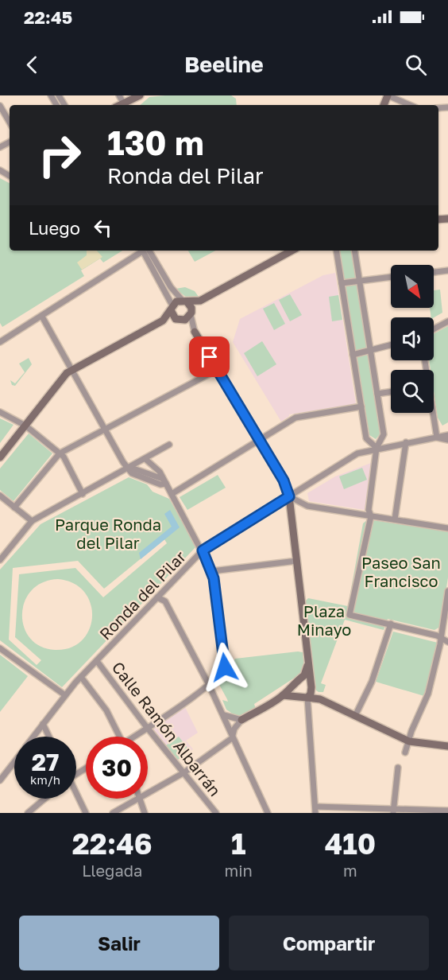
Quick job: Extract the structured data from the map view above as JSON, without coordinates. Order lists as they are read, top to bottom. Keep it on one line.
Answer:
{"streets":{"street":["Ronda del Pilar","Calle Ramón Albarrán"]},"crossings":[["Ronda del Pilar","Calle Ramón Albarrán"]],"parks":["Parque Ronda del Pilar","Paseo San Francisco","Plaza Minayo"],"north":"bottom right","page":{"status":"22:45","header":"Beeline","turn":["130 m","Ronda del Pilar"],"then":"Luego","speed":"27 km/h","limit":"30","eta":["22:46","Llegada","1","min","410","m"],"buttons":["Salir","Compartir"]}}
